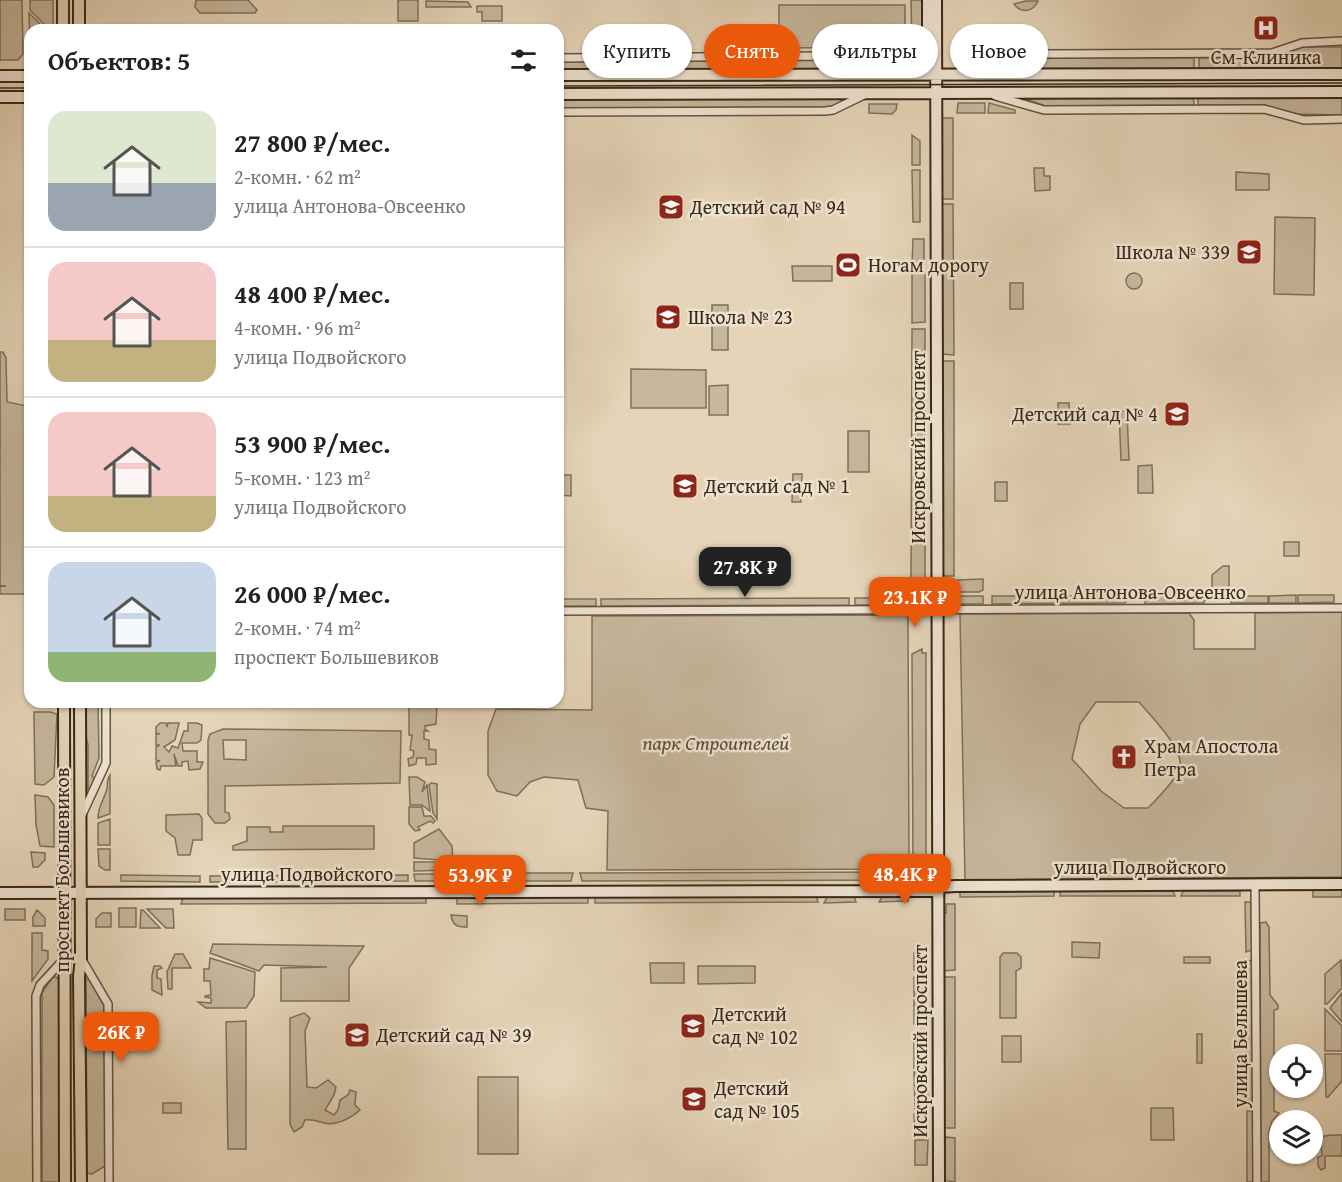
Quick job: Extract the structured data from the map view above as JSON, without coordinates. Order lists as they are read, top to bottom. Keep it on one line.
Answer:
{"streets":{"main road":["проспект Большевиков"],"street":["Искровский проспект","улица Антонова-Овсеенко","улица Подвойского","улица Белышева"]},"crossings":[["Искровский проспект","улица Антонова-Овсеенко"],["Искровский проспект","улица Подвойского"],["улица Подвойского","проспект Большевиков"],["улица Подвойского","улица Белышева"]],"parks":["парк Строителей"],"places":{"hospital":["См-Клиника"],"school or university":["Детский сад № 94","Школа № 339","Школа № 23","Детский сад № 4","Детский сад № 1","Детский сад № 102","Детский сад № 39","Детский сад № 105"],"sports":["Ногам дорогу"],"church":["Храм Апостола Петра"]},"page":{"chip":["Купить","Снять","Фильтры","Новое"],"heading":"Объектов: 5","list":[{"name":"27 800 ₽/мес.","note":"2-комн. · 62 m² · улица Антонова-Овсеенко"},{"name":"48 400 ₽/мес.","note":"4-комн. · 96 m² · улица Подвойского"},{"name":"53 900 ₽/мес.","note":"5-комн. · 123 m² · улица Подвойского"},{"name":"26 000 ₽/мес.","note":"2-комн. · 74 m² · проспект Большевиков"}],"price":["27.8K ₽","23.1K ₽","48.4K ₽","53.9K ₽","26K ₽"]}}
